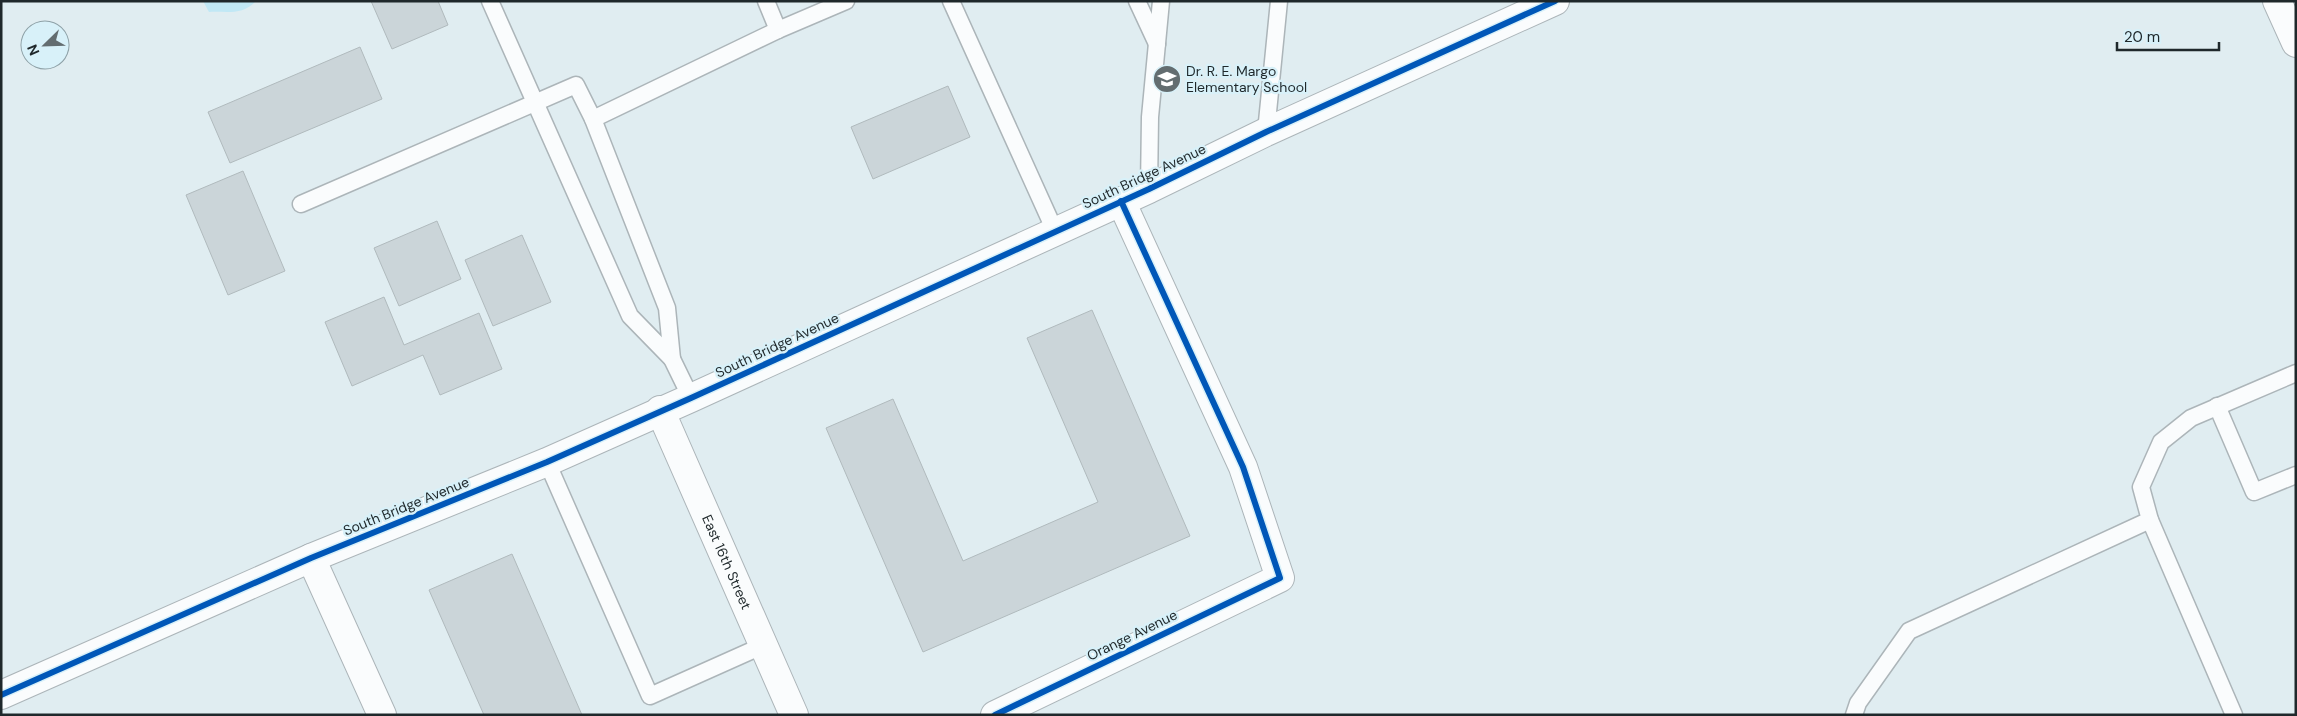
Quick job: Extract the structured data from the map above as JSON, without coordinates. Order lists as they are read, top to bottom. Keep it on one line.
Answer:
{"streets":{"street":["South Bridge Avenue","East 16th Street","Orange Avenue"]},"crossings":[["South Bridge Avenue","East 16th Street"],["South Bridge Avenue","Orange Avenue"]],"places":{"school or university":["Dr. R. E. Margo Elementary School"]},"scale_bar":"20 m","north":"bottom left"}
